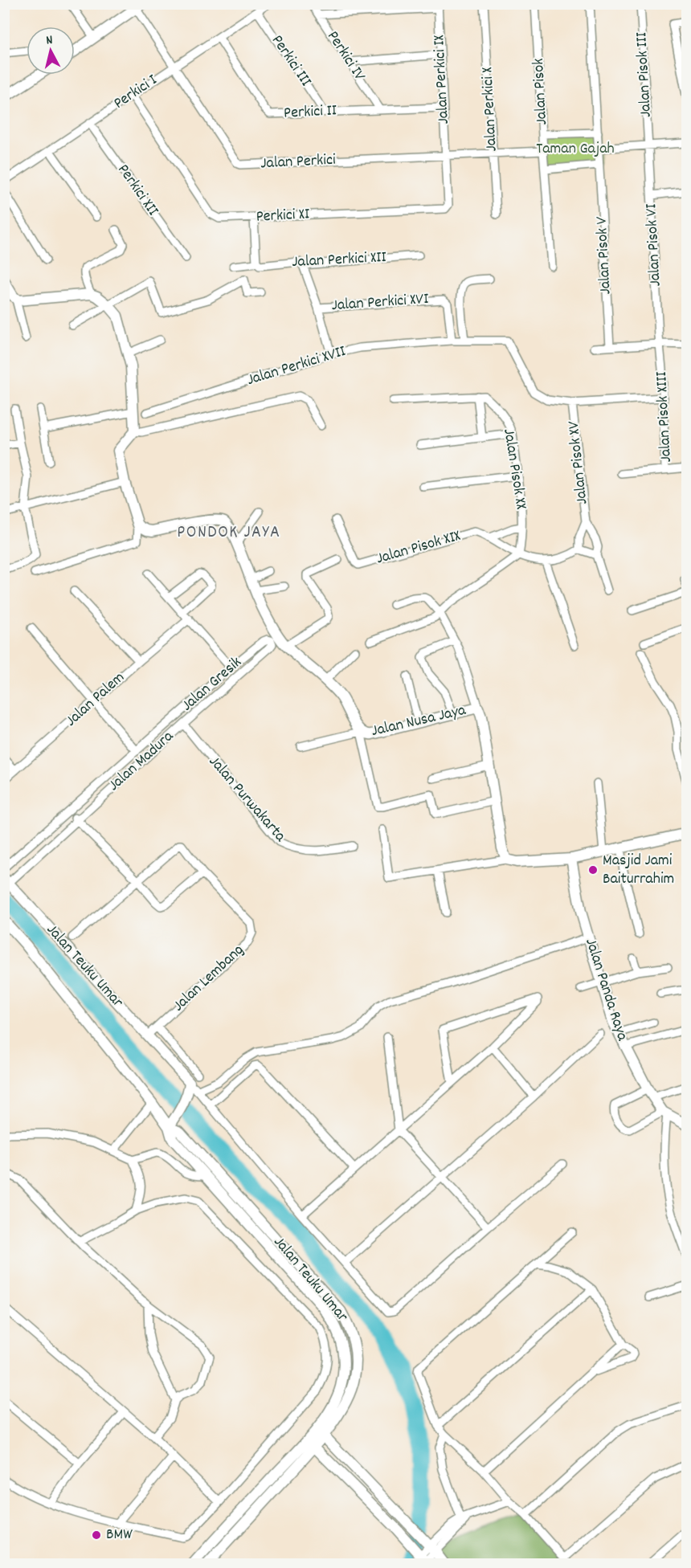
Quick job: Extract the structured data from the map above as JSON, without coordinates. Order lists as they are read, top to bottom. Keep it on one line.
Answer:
{"streets":{"main road":["Jalan Nusa Jaya","Jalan Teuku Umar","Jalan Panda Raya"],"street":["Perkici IV","Perkici III","Jalan Pisok III","Jalan Perkici IX","Jalan Pisok","Perkici I","Jalan Perkici X","Perkici II","Jalan Perkici","Perkici XII","Perkici XI","Jalan Pisok VI","Jalan Pisok V","Jalan Perkici XII","Jalan Perkici XVI","Jalan Perkici XVII","Jalan Pisok XIII","Jalan Pisok XV","Jalan Pisok XX","Jalan Pisok XIX","Jalan Gresik","Jalan Palem","Jalan Madura","Jalan Purwakarta","Jalan Lembang"]},"crossings":[["Perkici IV","Perkici II"],["Perkici III","Perkici I"],["Perkici III","Perkici II"],["Jalan Pisok III","Jalan Pisok VI"],["Jalan Perkici IX","Perkici II"],["Jalan Perkici IX","Jalan Perkici"],["Jalan Perkici IX","Perkici XI"],["Jalan Pisok","Jalan Perkici"],["Perkici I","Perkici II"],["Perkici I","Jalan Perkici"],["Perkici I","Perkici XII"],["Perkici I","Perkici XI"],["Jalan Perkici X","Jalan Perkici"],["Jalan Perkici","Perkici XI"],["Jalan Pisok VI","Jalan Pisok XIII"],["Jalan Perkici XVI","Jalan Perkici XVII"],["Jalan Pisok XV","Jalan Pisok XIX"],["Jalan Pisok XX","Jalan Pisok XIX"],["Jalan Gresik","Jalan Madura"],["Jalan Madura","Jalan Purwakarta"],["Jalan Madura","Jalan Teuku Umar"],["Jalan Teuku Umar","Jalan Lembang"]],"districts":["PONDOK JAYA"],"parks":["Taman Gajah"],"places":["Masjid Jami Baiturrahim","BMW"],"north":"top"}
